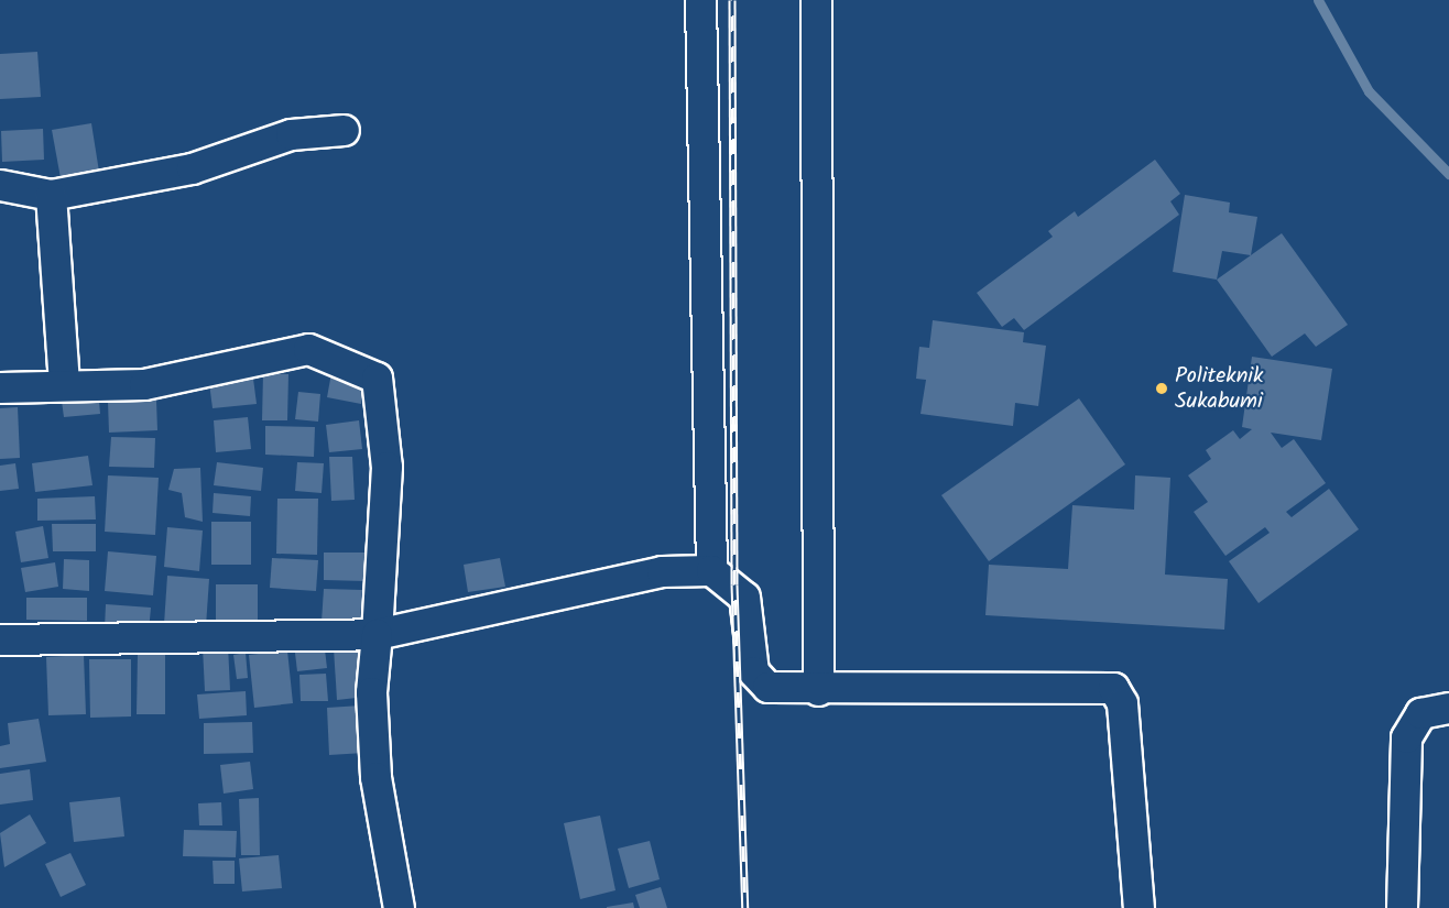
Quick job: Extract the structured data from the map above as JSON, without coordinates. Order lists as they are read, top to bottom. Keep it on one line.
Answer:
{"places":["Politeknik Sukabumi"]}
